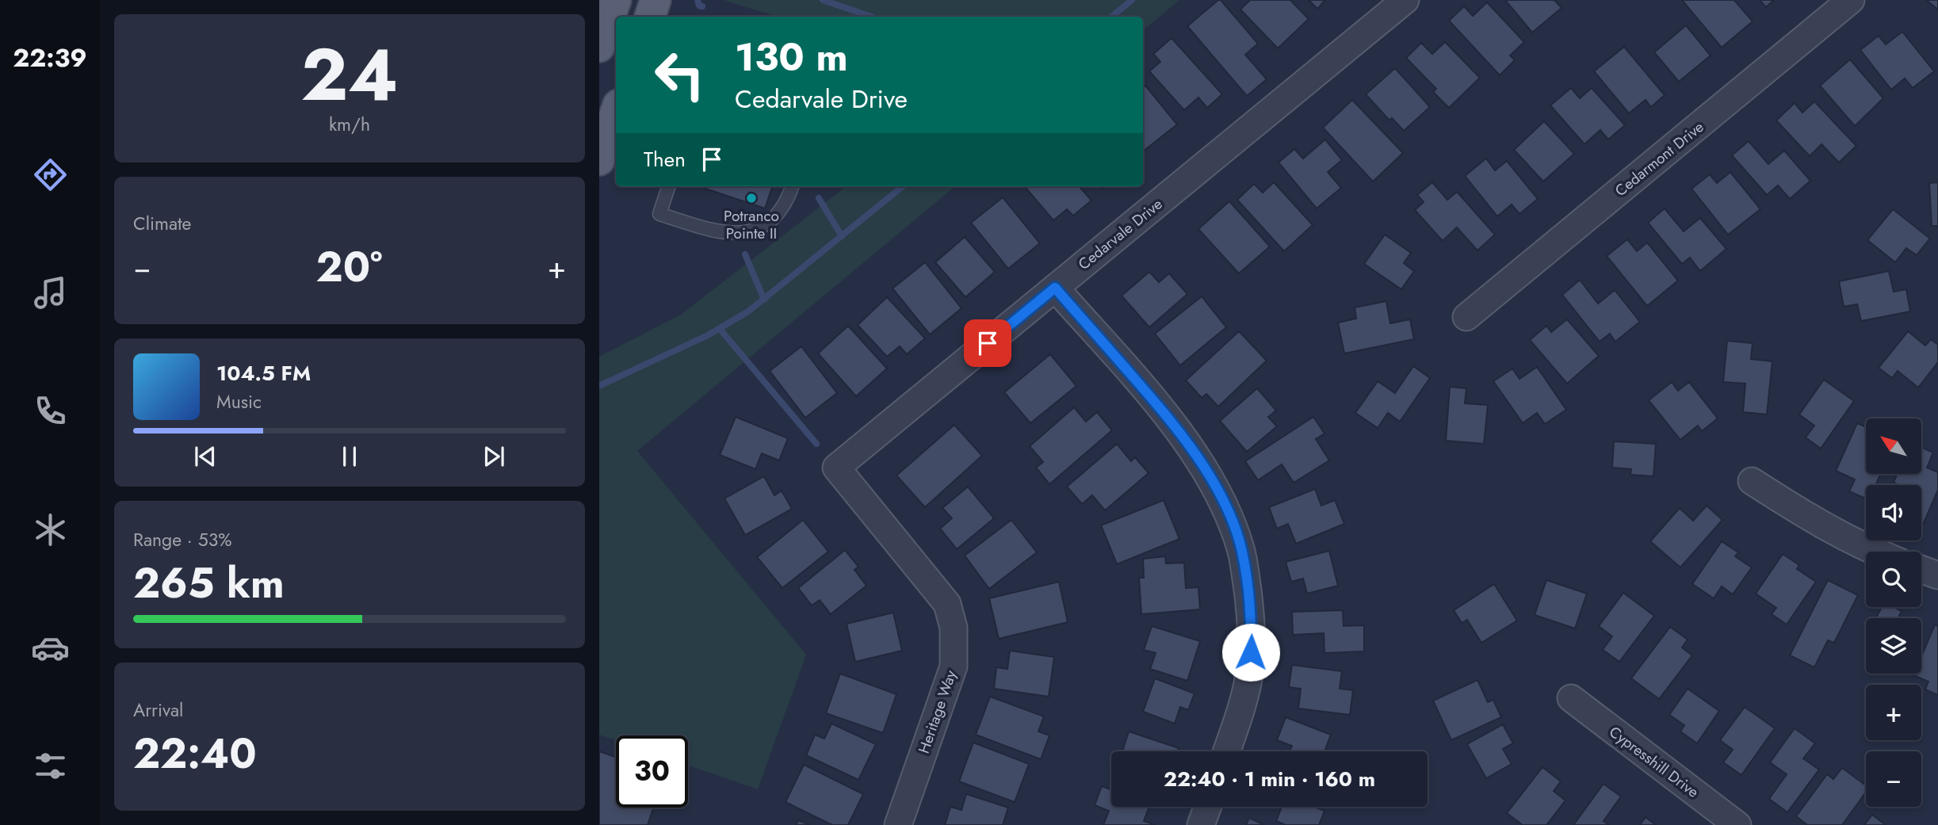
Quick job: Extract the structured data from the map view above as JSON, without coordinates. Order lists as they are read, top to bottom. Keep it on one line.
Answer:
{"streets":{"street":["Cedarmont Drive","Cedarvale Drive","Heritage Way","Cypresshill Drive"]},"crossings":[["Cedarvale Drive","Heritage Way"]],"places":["Potranco Pointe II"],"north":"top left","page":{"tabs":"22:39","tile":[["24","km/h"],"Climate",["Range · 53%","265 km"],["Arrival","22:40"]],"turn":["130 m","Cedarvale Drive"],"then":"Then","heat":["−","20°","+"],"song":["104.5 FM","Music"],"map_buttons":["+","−"],"limit":"30","trip":"22:40 · 1 min · 160 m"}}
